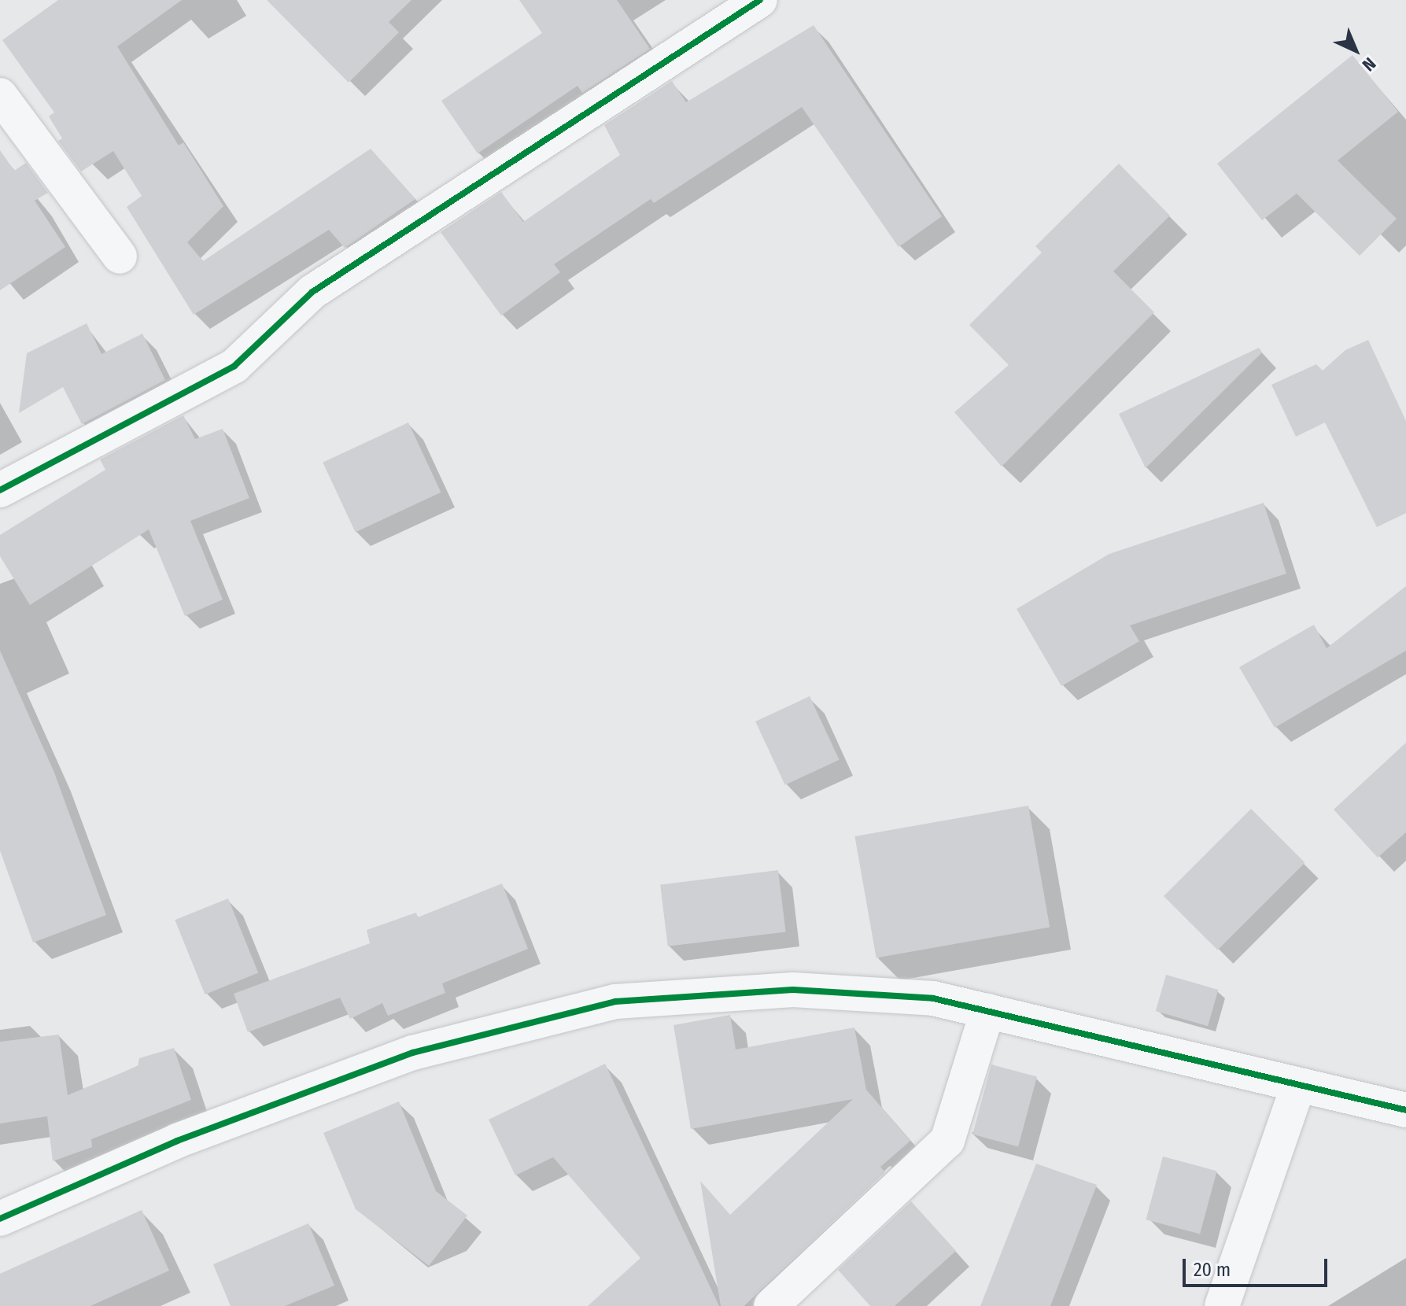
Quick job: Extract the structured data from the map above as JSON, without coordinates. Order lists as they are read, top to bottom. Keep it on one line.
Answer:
{"scale_bar":"20 m","north":"bottom right"}
